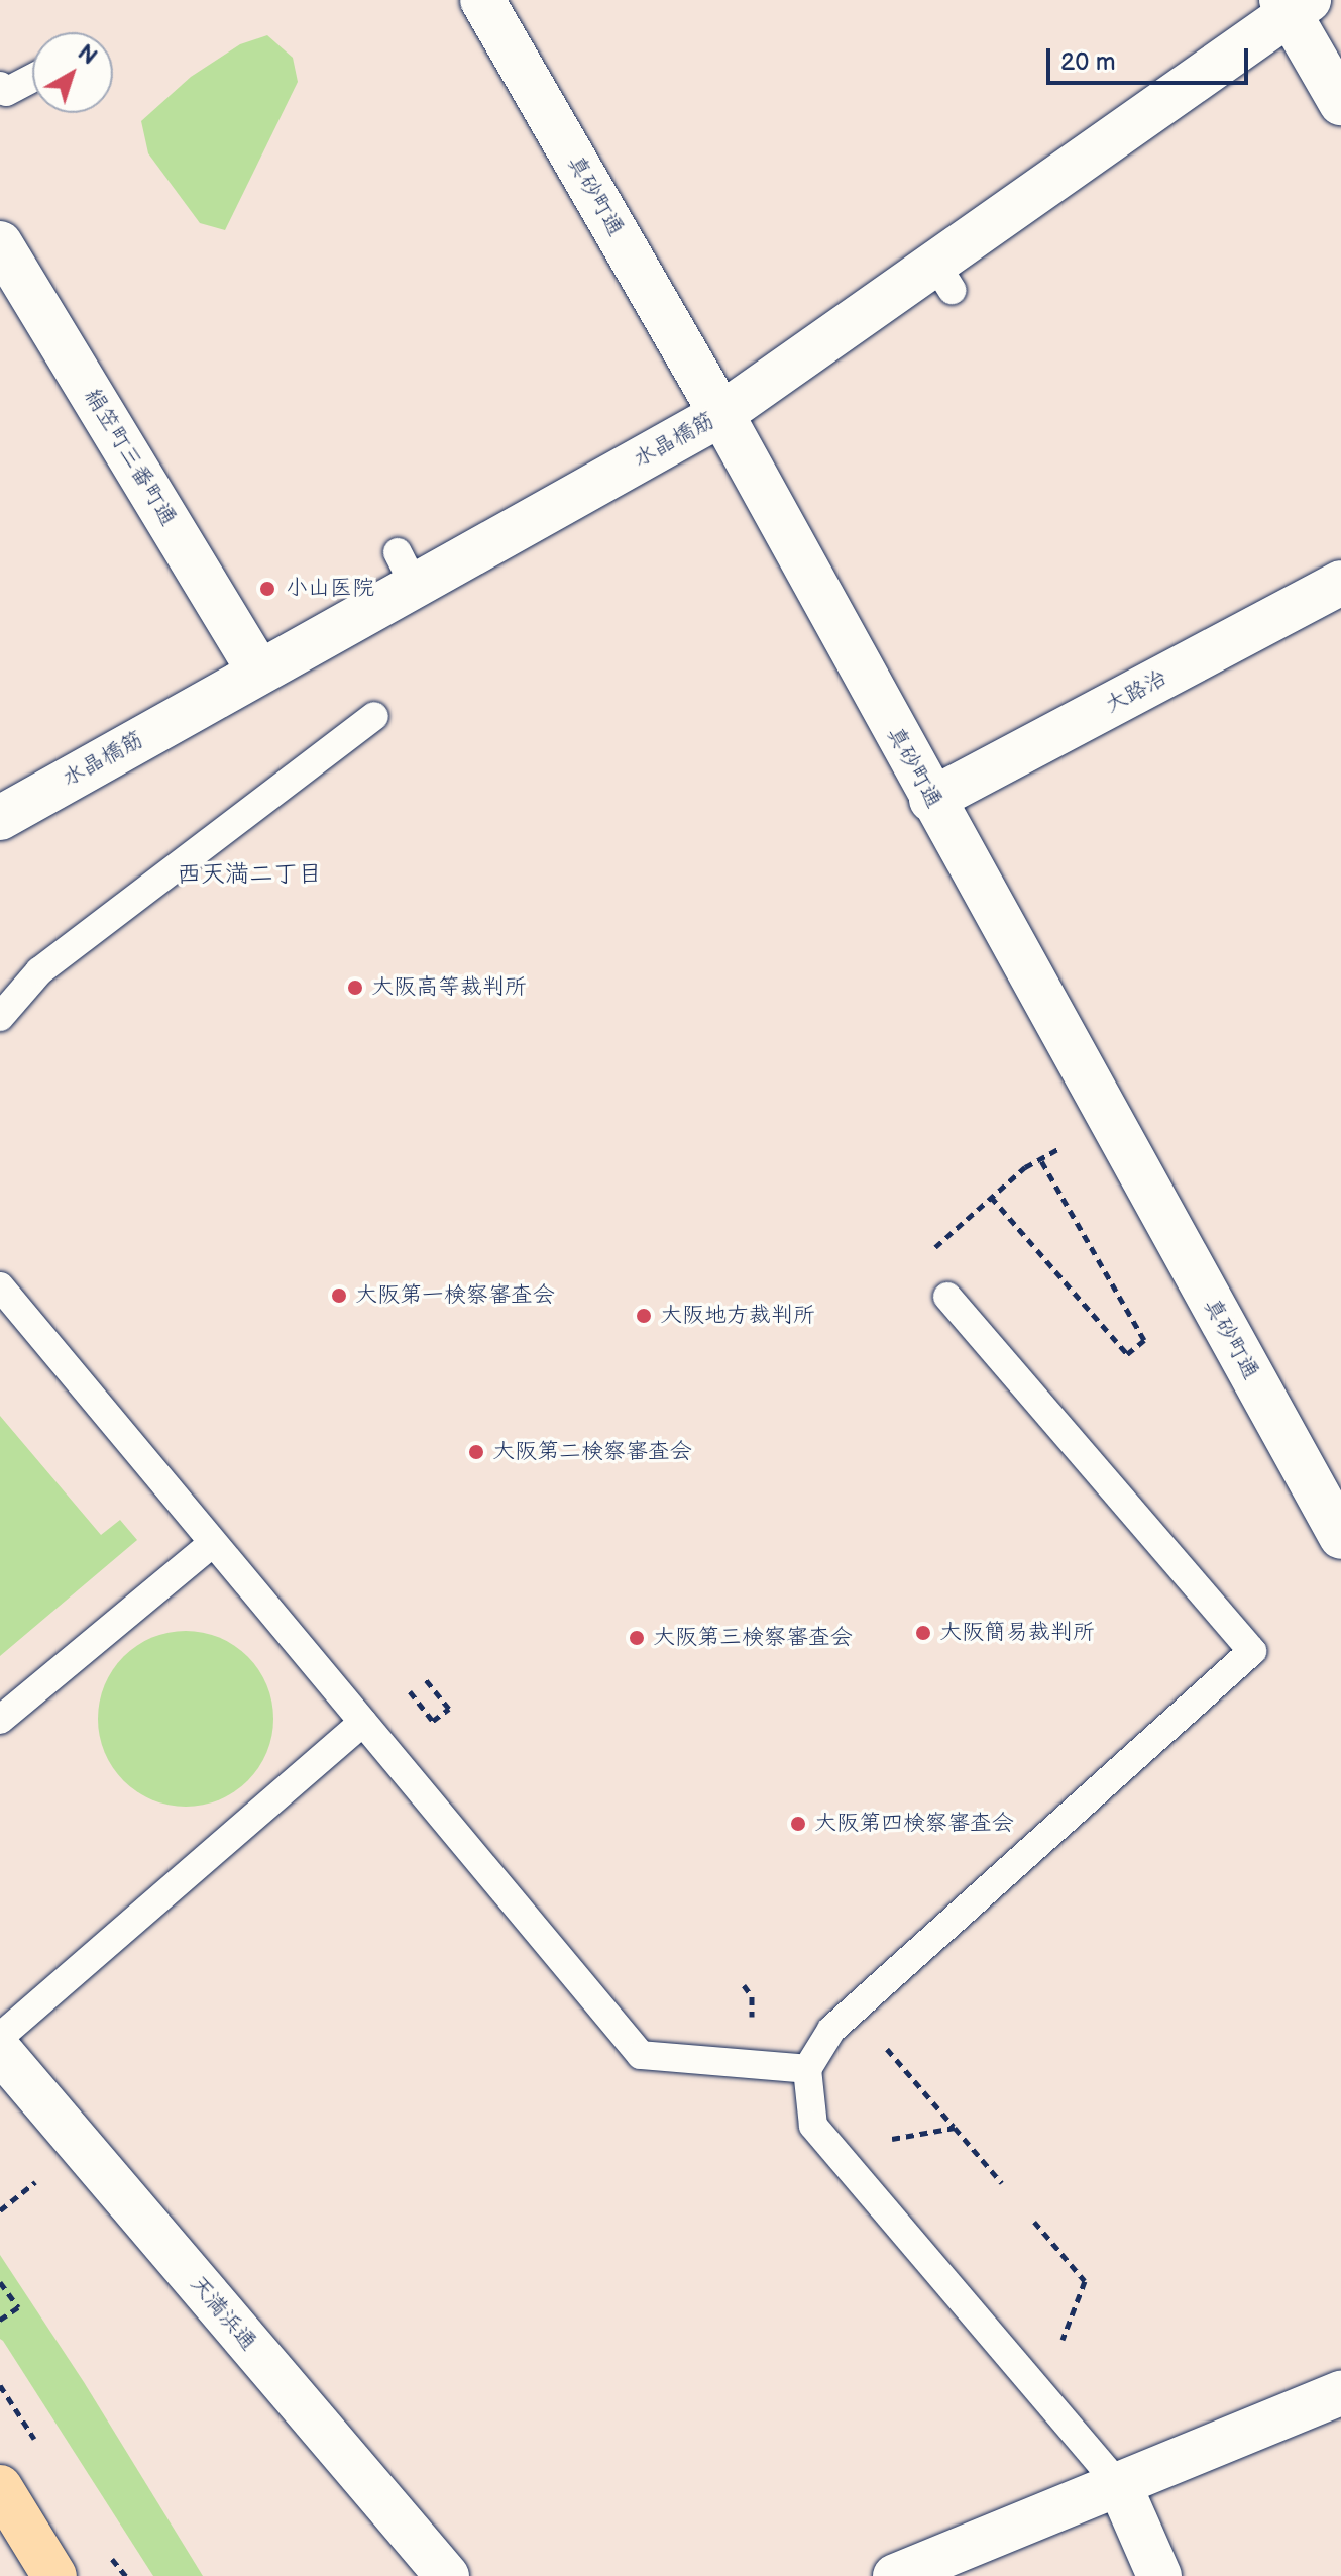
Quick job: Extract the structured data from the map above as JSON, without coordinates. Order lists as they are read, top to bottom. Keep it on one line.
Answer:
{"streets":{"street":["真砂町通","水晶橋筋","絹笠町三番町通","大路治","天満浜通"]},"crossings":[["真砂町通","水晶橋筋"],["真砂町通","大路治"],["水晶橋筋","絹笠町三番町通"]],"districts":["西天満二丁目"],"places":["小山医院","大阪高等裁判所","大阪第一検察審査会","大阪地方裁判所","大阪第二検察審査会","大阪簡易裁判所","大阪第三検察審査会","大阪第四検察審査会"],"scale_bar":"20 m","north":"top right"}
